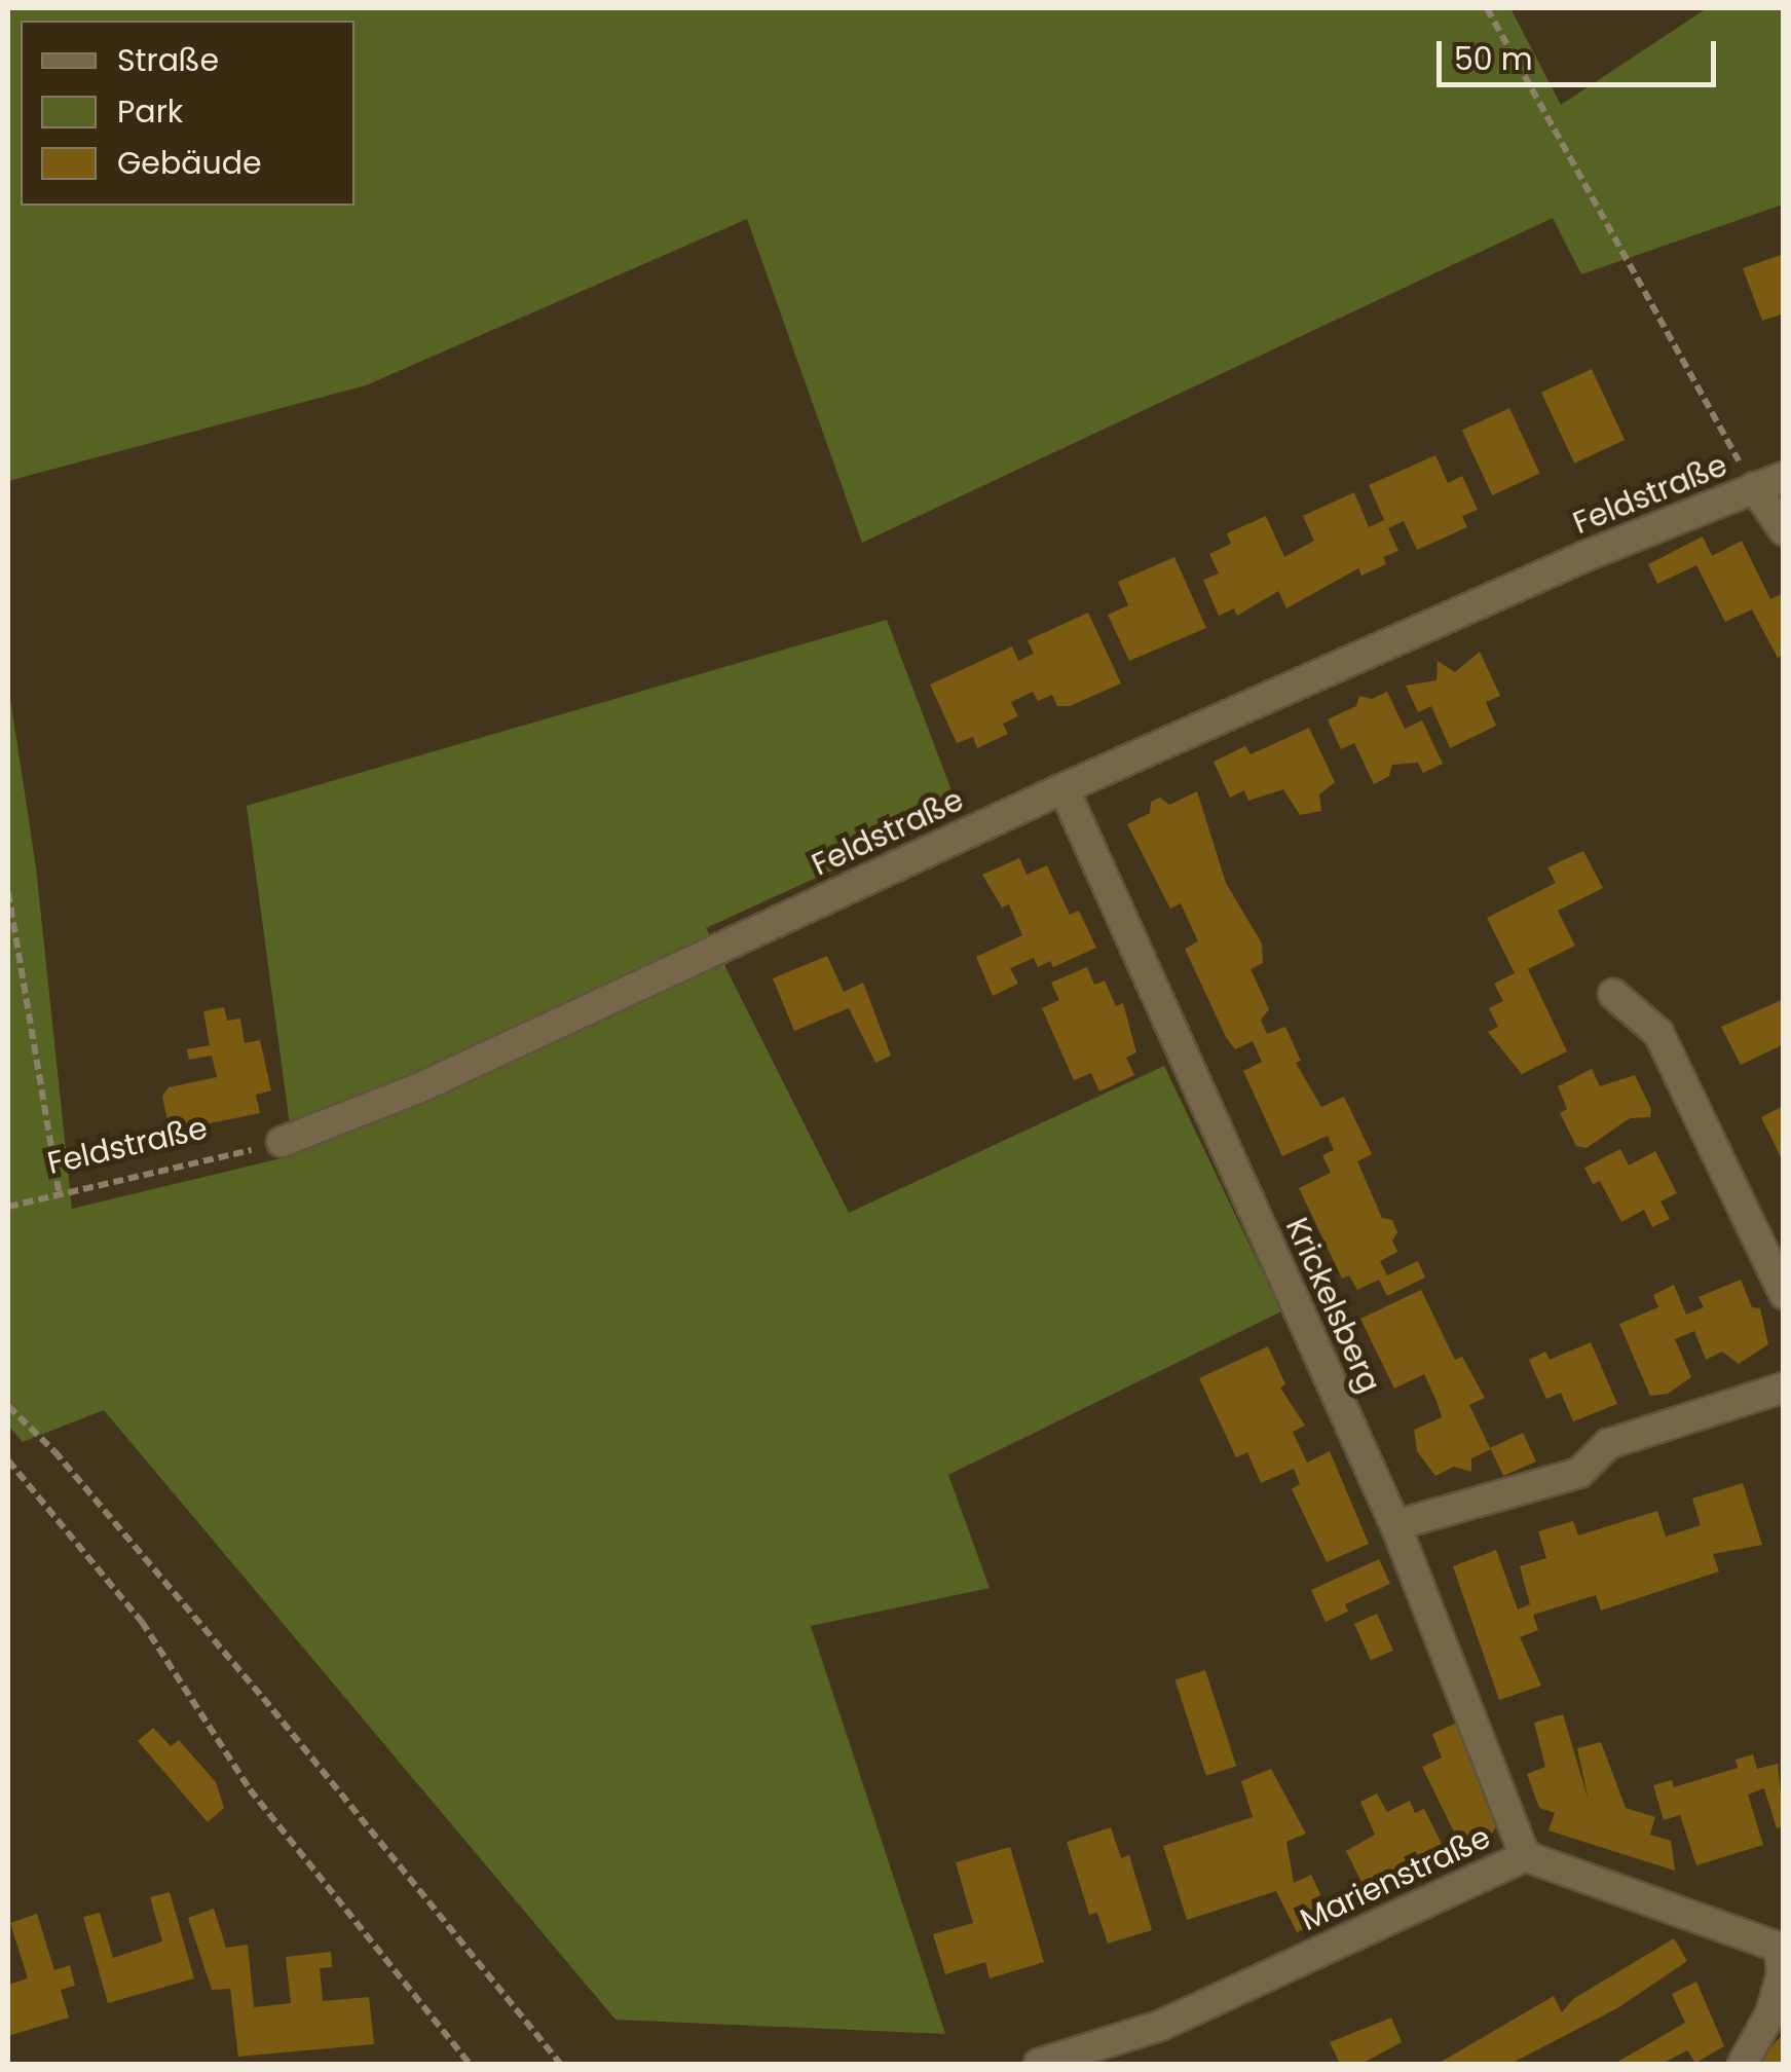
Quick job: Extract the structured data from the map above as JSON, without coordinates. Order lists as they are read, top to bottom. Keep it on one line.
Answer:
{"streets":{"street":["Feldstraße","Krickelsberg","Marienstraße"]},"crossings":[["Feldstraße","Krickelsberg"],["Krickelsberg","Marienstraße"]],"legend":["Straße","Park","Gebäude"],"scale_bar":"50 m"}
